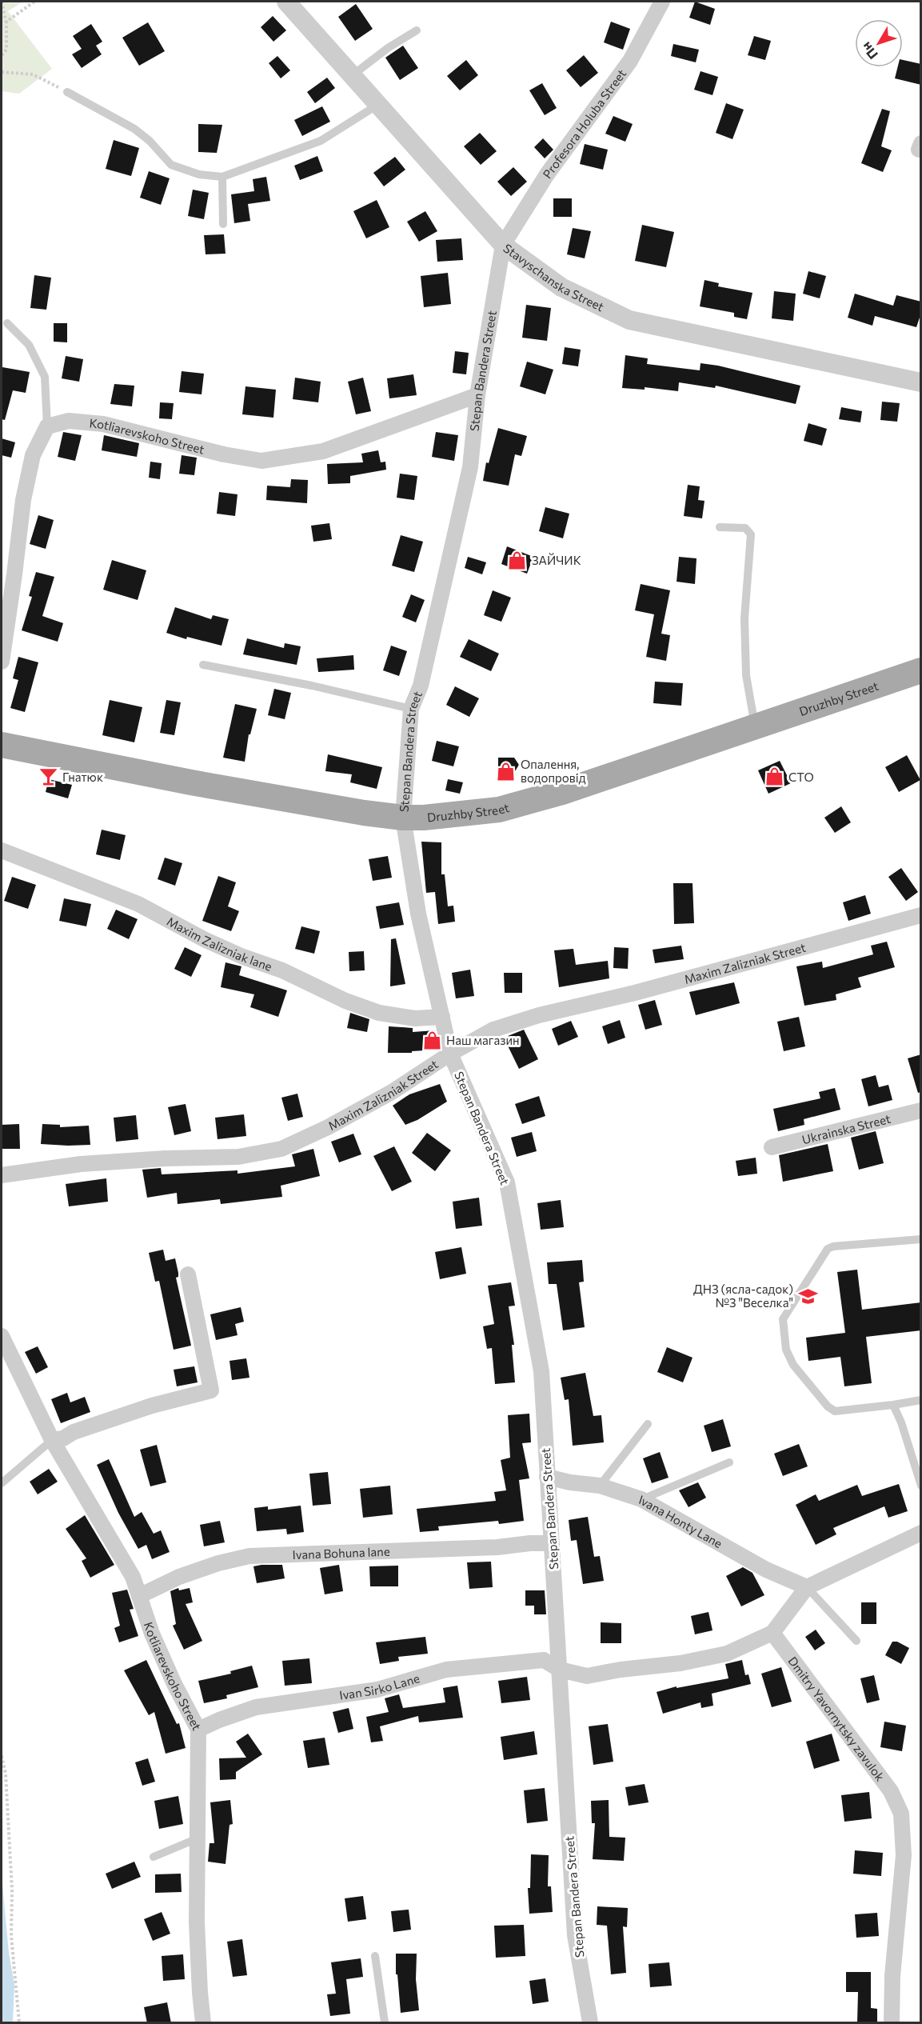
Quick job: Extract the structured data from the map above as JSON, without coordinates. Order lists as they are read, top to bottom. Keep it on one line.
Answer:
{"streets":{"main road":["Druzhby Street"],"street":["Profesora Holuba Street","Stavyschanska Street","Stepan Bandera Street","Kotliarevskoho Street","Maxim Zalizniak lane","Maxim Zalizniak Street","Ukrainska Street","Ivana Honty Lane","Ivana Bohuna lane","Ivan Sirko Lane","Dmitry Yavornytsky zavulok"]},"crossings":[["Profesora Holuba Street","Stavyschanska Street"],["Profesora Holuba Street","Stepan Bandera Street"],["Stavyschanska Street","Stepan Bandera Street"],["Stepan Bandera Street","Kotliarevskoho Street"],["Stepan Bandera Street","Druzhby Street"],["Stepan Bandera Street","Maxim Zalizniak lane"],["Stepan Bandera Street","Maxim Zalizniak Street"],["Stepan Bandera Street","Ivana Honty Lane"],["Stepan Bandera Street","Ivana Bohuna lane"],["Stepan Bandera Street","Ivan Sirko Lane"],["Kotliarevskoho Street","Ivana Bohuna lane"],["Kotliarevskoho Street","Ivan Sirko Lane"]],"places":{"shop":["ЗАЙЧИК","Опалення, водопровід","СТО","Наш магазин"],"bar":["Гнатюк"],"school or university":["ДНЗ (ясла-садок) №3 \"Веселка\""]},"north":"bottom left"}
